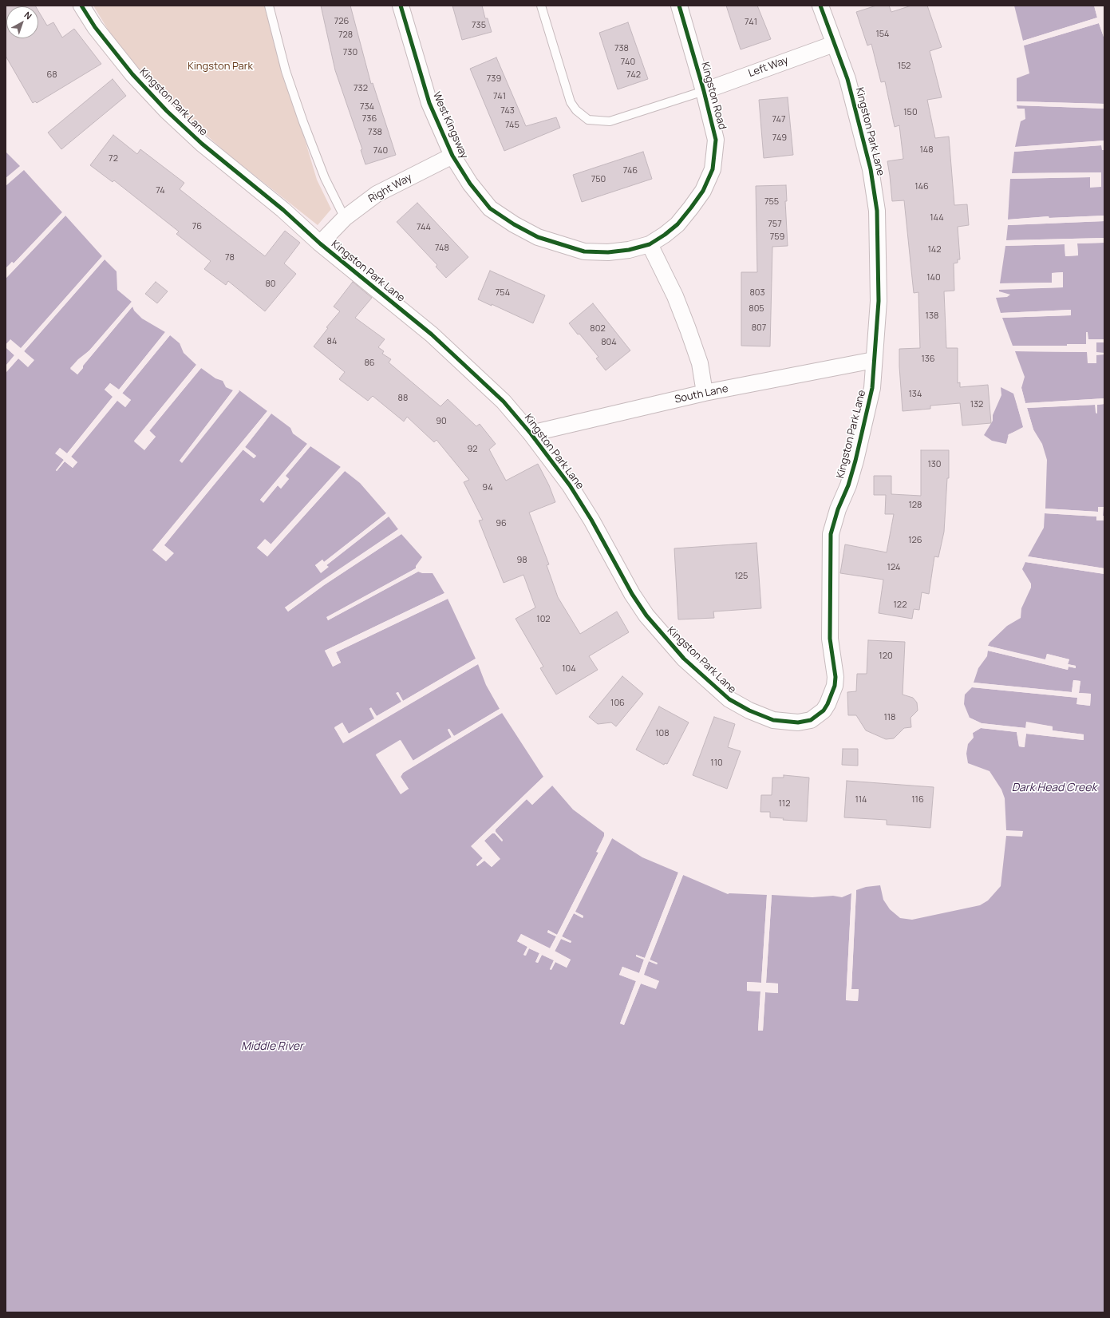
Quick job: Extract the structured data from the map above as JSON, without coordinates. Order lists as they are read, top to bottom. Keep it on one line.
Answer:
{"streets":{"street":["Left Way","Kingston Road","Kingston Park Lane","West Kingsway","Right Way","South Lane"]},"crossings":[["Left Way","Kingston Road"],["Left Way","Kingston Park Lane"],["Kingston Road","West Kingsway"],["Kingston Park Lane","Right Way"],["Kingston Park Lane","South Lane"],["West Kingsway","Right Way"]],"water":["Dark Head Creek","Middle River"],"parks":["Kingston Park"],"house_numbers":["726","741","735","154","728","738","730","740","152","68","742","739","732","741","734","743","150","736","747","745","738","749","148","740","72","746","750","146","74","755","144","757","76","744","759","748","142","78","140","80","754","803","805","138","807","802","84","804","136","86","134","88","132","90","92","130","94","128","96","126","98","124","125","122","102","120","104","106","118","108","110","114","116","112"],"north":"top right"}
